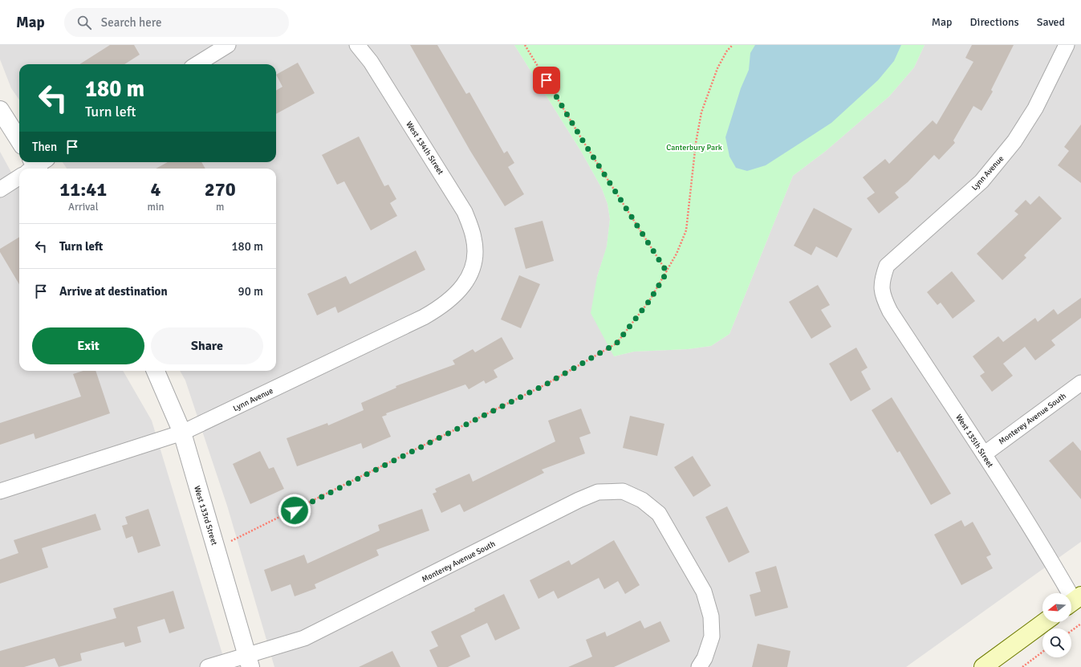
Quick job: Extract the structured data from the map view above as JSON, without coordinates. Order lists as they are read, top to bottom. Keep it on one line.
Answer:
{"streets":{"street":["West 134th Street","Lynn Avenue","Monterey Avenue South","West 135th Street","West 133rd Street"]},"crossings":[["West 134th Street","Lynn Avenue"],["Lynn Avenue","West 135th Street"],["Lynn Avenue","West 133rd Street"],["Monterey Avenue South","West 135th Street"],["Monterey Avenue South","West 133rd Street"]],"parks":["Canterbury Park"],"north":"left","page":{"header":"Map","search":"Search here","nav":["Map","Directions","Saved"],"turn":["180 m","Turn left"],"then":"Then","eta":["11:41","Arrival","4","min","270","m"],"list":[{"name":"Turn left","value":"180 m"},{"name":"Arrive at destination","value":"90 m"}],"buttons":["Exit","Share"]}}
